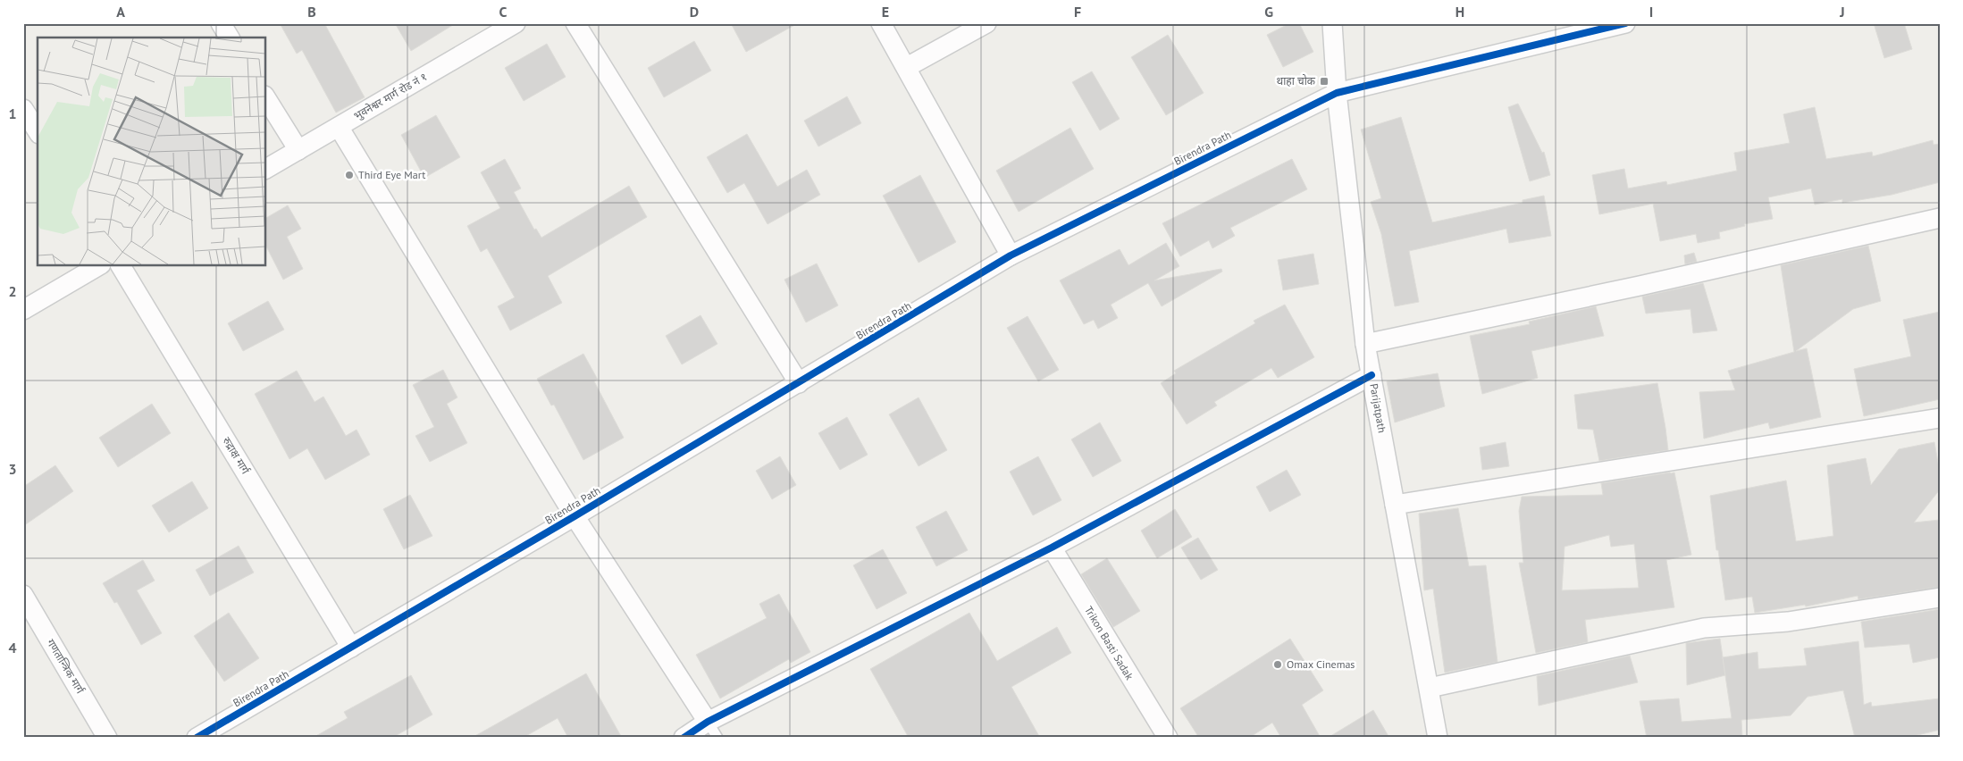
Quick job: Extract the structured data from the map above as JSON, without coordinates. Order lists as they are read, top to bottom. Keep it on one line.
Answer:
{"streets":{"street":["भुवनेश्वर मार्ग रोड नं १","Birendra Path","Parijatpath","रुद्राक्ष मार्ग","Trikon Basti Sadak","गणतान्त्रिक मार्ग"]},"crossings":[["Birendra Path","Parijatpath"],["Birendra Path","रुद्राक्ष मार्ग"]],"places":{"transit":["थाहा चोक"],"other":["Third Eye Mart","Omax Cinemas"]},"grid":{"columns":["A","B","C","D","E","F","G","H","I","J"],"rows":["1","2","3","4"]}}
